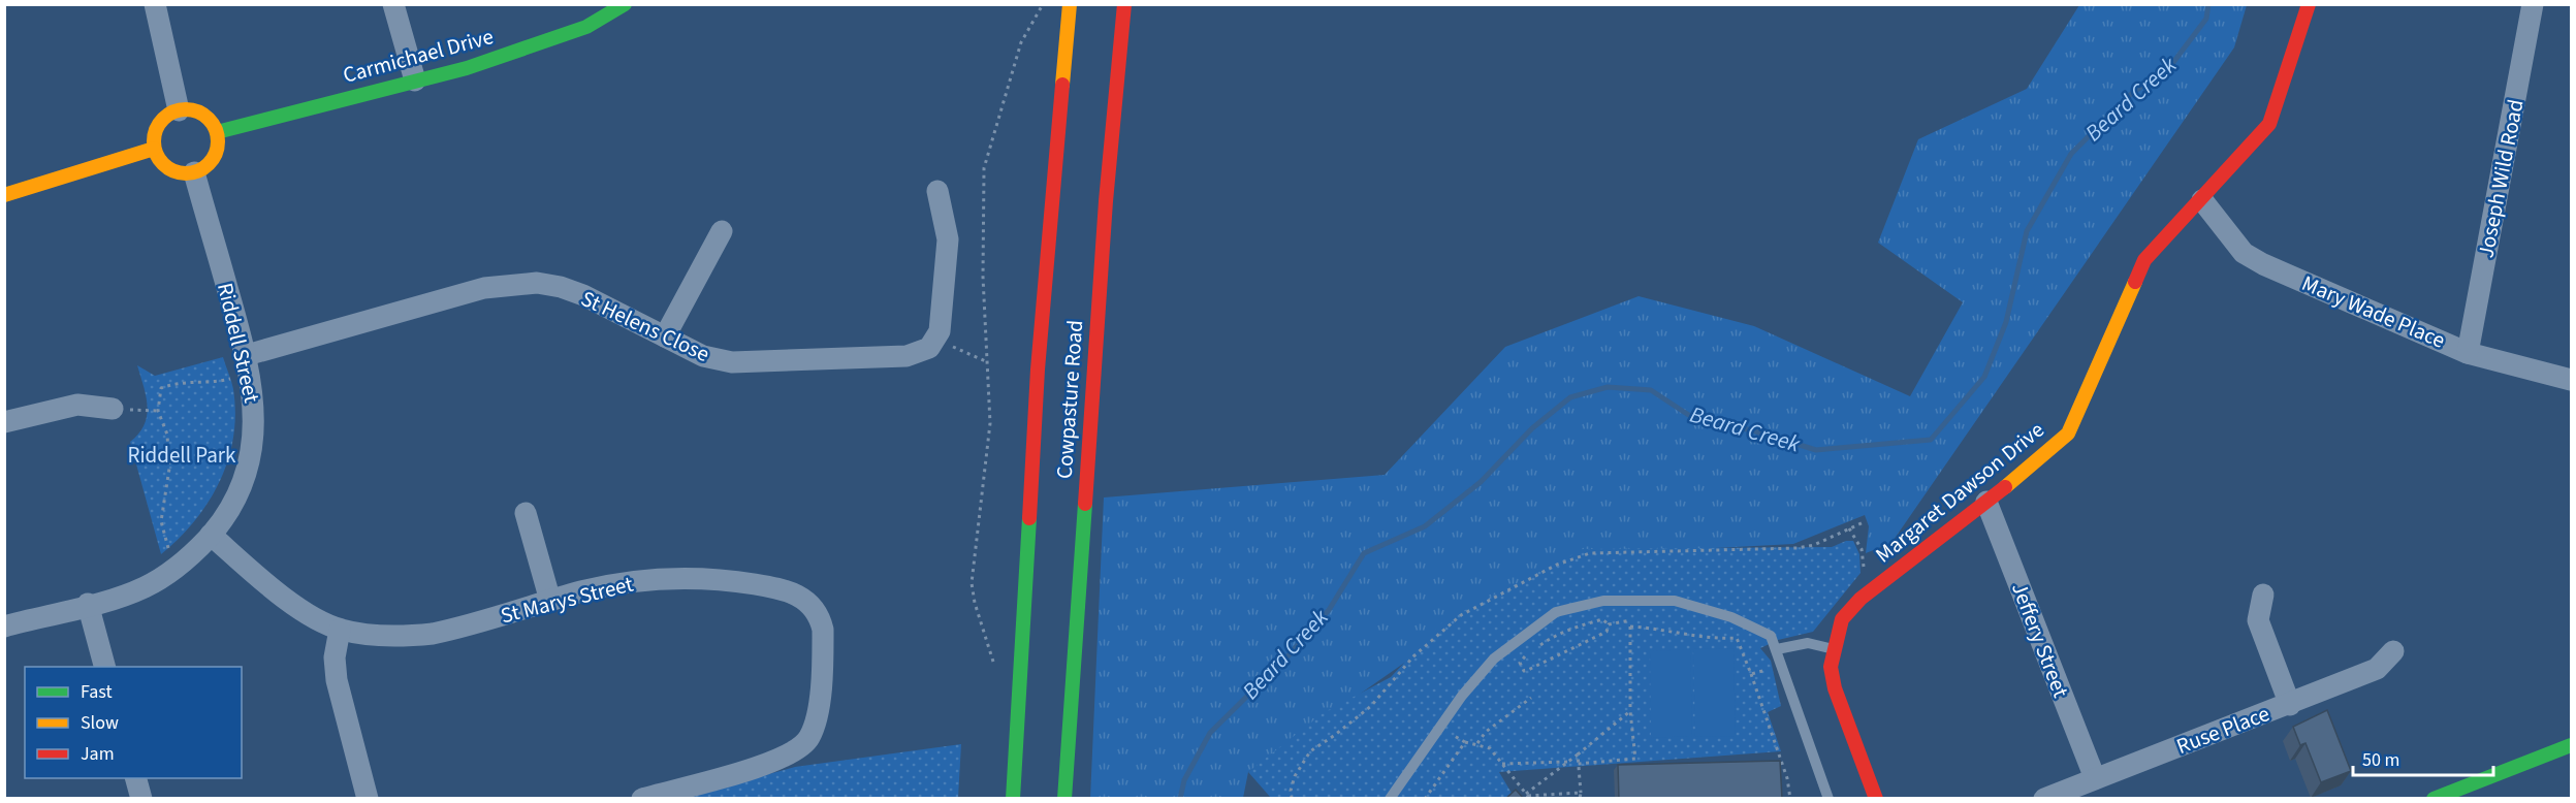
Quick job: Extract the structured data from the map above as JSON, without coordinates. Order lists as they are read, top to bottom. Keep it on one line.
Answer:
{"streets":{"street":["Carmichael Drive","Joseph Wild Road","Mary Wade Place","St Helens Close","Riddell Street","Cowpasture Road","Margaret Dawson Drive","St Marys Street","Jeffery Street","Ruse Place"]},"crossings":[["Carmichael Drive","Riddell Street"],["Joseph Wild Road","Mary Wade Place"],["Mary Wade Place","Margaret Dawson Drive"],["St Helens Close","Riddell Street"],["Riddell Street","St Marys Street"],["Margaret Dawson Drive","Jeffery Street"],["Jeffery Street","Ruse Place"]],"water":["Beard Creek"],"parks":["Riddell Park"],"legend":["Fast","Slow","Jam"],"scale_bar":"50 m"}
